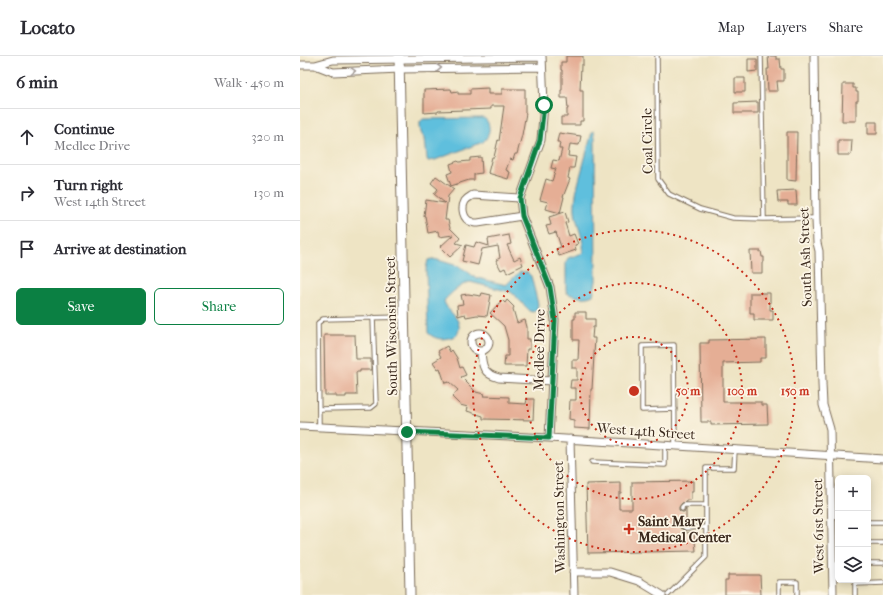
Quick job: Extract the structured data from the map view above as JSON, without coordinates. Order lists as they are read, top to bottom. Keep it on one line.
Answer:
{"streets":{"street":["South Ash Street","South Wisconsin Street","Medlee Drive","West 14th Street","Washington Street","West 61st Street"],"lane":["Coal Circle"]},"crossings":[["Coal Circle","South Ash Street"],["South Ash Street","West 14th Street"],["South Ash Street","West 61st Street"],["South Wisconsin Street","West 14th Street"],["Medlee Drive","West 14th Street"],["West 14th Street","Washington Street"],["West 14th Street","West 61st Street"]],"places":{"health":["Saint Mary Medical Center"]},"page":{"header":"Locato","nav":["Map","Layers","Share"],"heading":["6 min","Walk · 450 m"],"list":[["Continue","Medlee Drive","320 m"],["Turn right","West 14th Street","130 m"],"Arrive at destination"],"buttons":["Save","Share"],"map_buttons":["+","−"]},"rings":["50 m","100 m","150 m"]}
